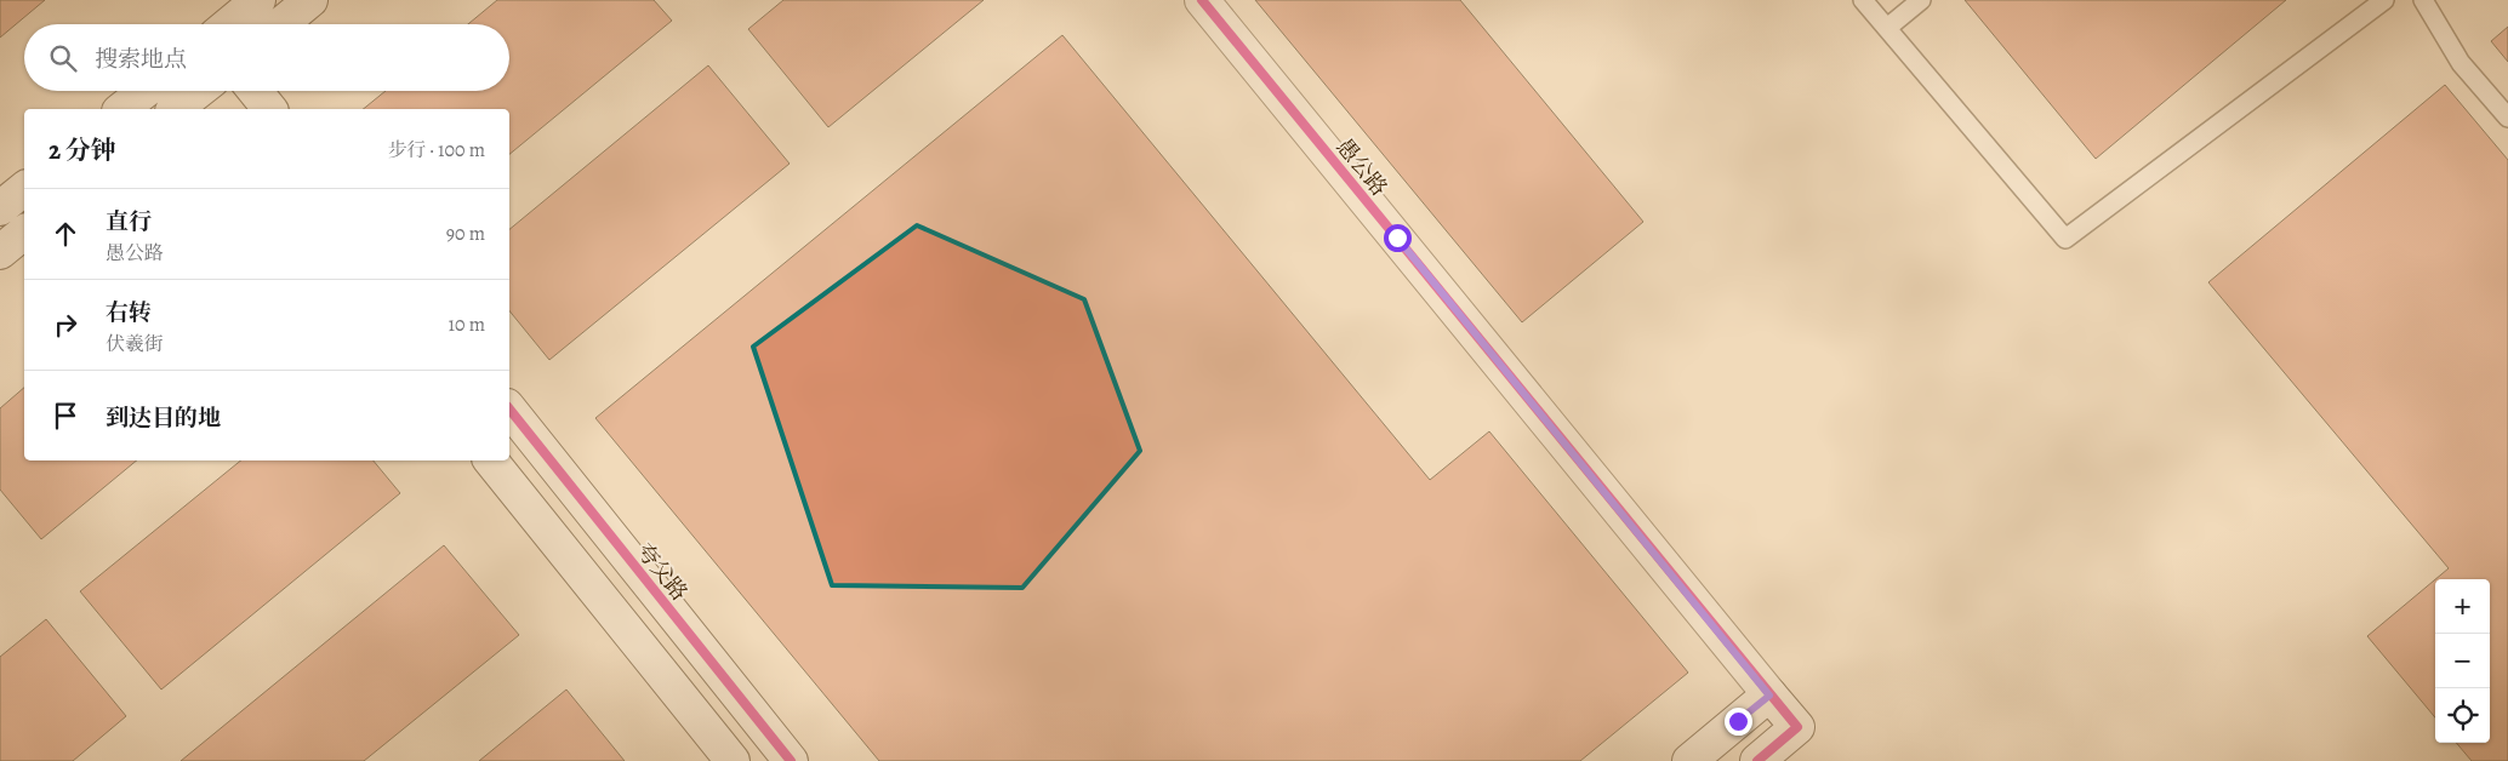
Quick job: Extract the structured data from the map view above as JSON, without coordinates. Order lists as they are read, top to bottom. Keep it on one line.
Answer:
{"streets":{"street":["愚公路","夸父路"]},"page":{"search":"搜索地点","heading":["2 分钟","步行 · 100 m"],"list":[["直行","愚公路","90 m"],["右转","伏羲街","10 m"],"到达目的地"],"map_buttons":["+","−"]}}
